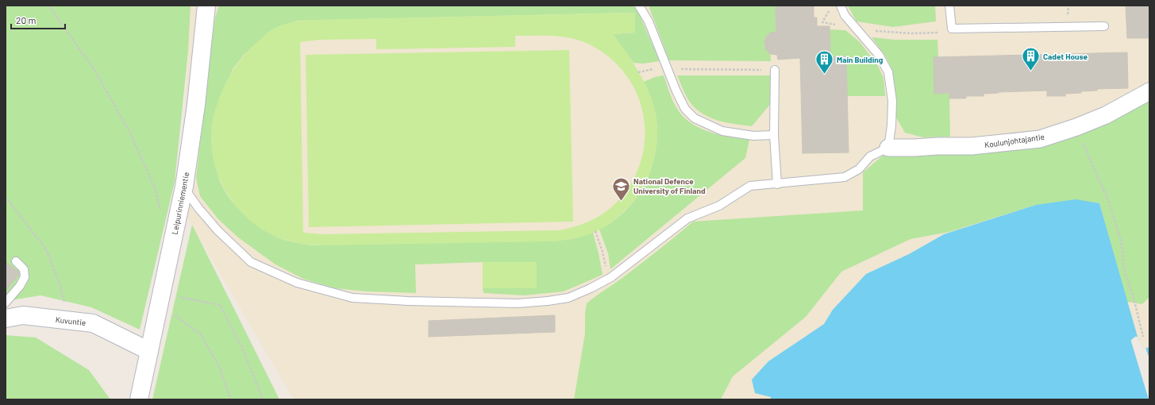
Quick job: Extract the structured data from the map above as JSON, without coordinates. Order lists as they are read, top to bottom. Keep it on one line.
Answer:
{"streets":{"street":["Koulunjohtajantie","Leipurinniementie","Kuvuntie"]},"crossings":[["Leipurinniementie","Kuvuntie"]],"places":{"building":["Cadet House","Main Building"],"school or university":["National Defence University of Finland"]},"scale_bar":"20 m"}
